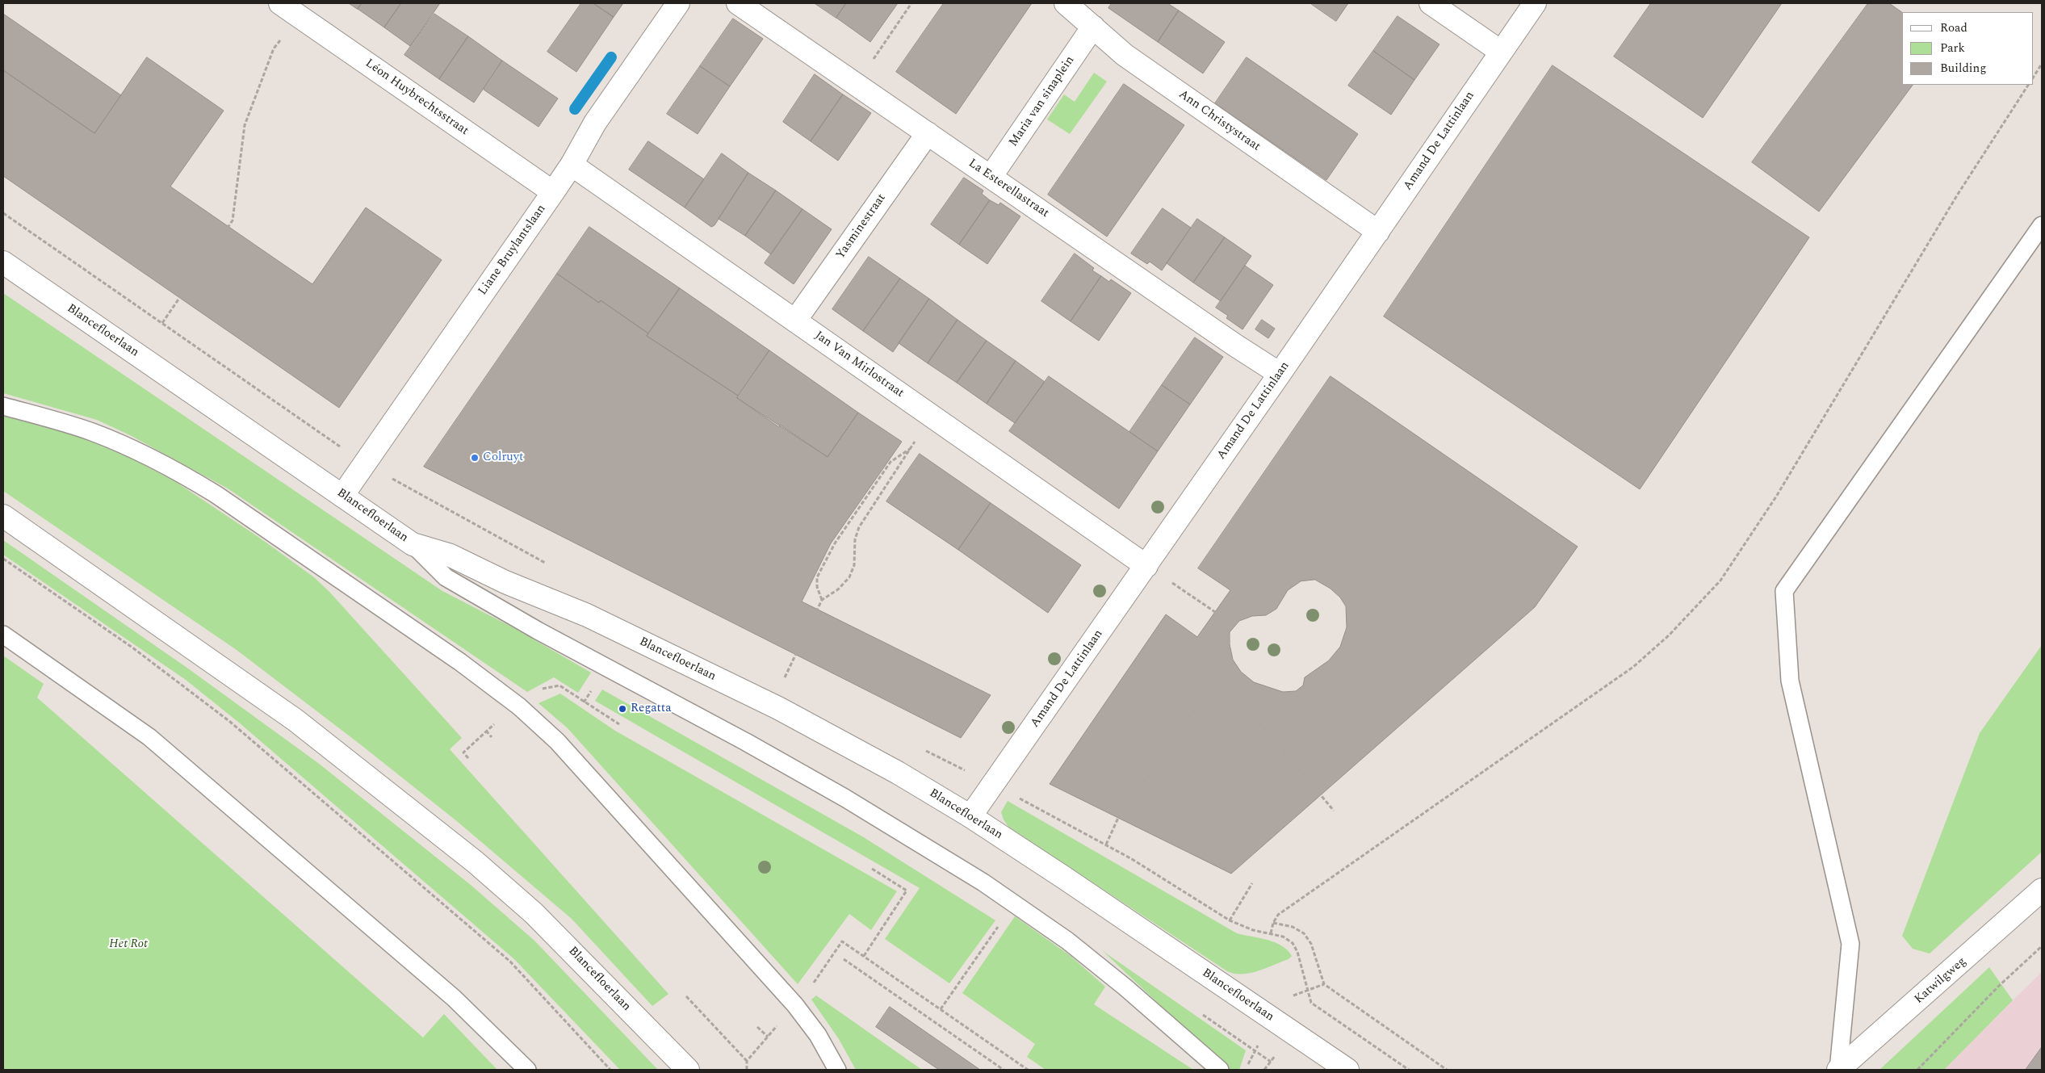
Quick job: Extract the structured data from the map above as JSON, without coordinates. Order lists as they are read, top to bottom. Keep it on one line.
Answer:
{"streets":{"street":["Léon Huybrechtsstraat","Maria van sinaplein","Ann Christystraat","Amand De Lattinlaan","La Esterellastraat","Yasminestraat","Liane Bruylantslaan","Blancefloerlaan","Jan Van Mirlostraat","Katwilgweg"]},"crossings":[["Léon Huybrechtsstraat","Liane Bruylantslaan"],["Maria van sinaplein","Ann Christystraat"],["Maria van sinaplein","La Esterellastraat"],["Ann Christystraat","Amand De Lattinlaan"],["Amand De Lattinlaan","La Esterellastraat"],["Amand De Lattinlaan","Blancefloerlaan"],["Amand De Lattinlaan","Jan Van Mirlostraat"],["La Esterellastraat","Yasminestraat"],["Yasminestraat","Jan Van Mirlostraat"],["Liane Bruylantslaan","Blancefloerlaan"],["Liane Bruylantslaan","Jan Van Mirlostraat"]],"parks":["Het Rot"],"places":["Colruyt","Regatta"],"legend":["Road","Park","Building"]}
